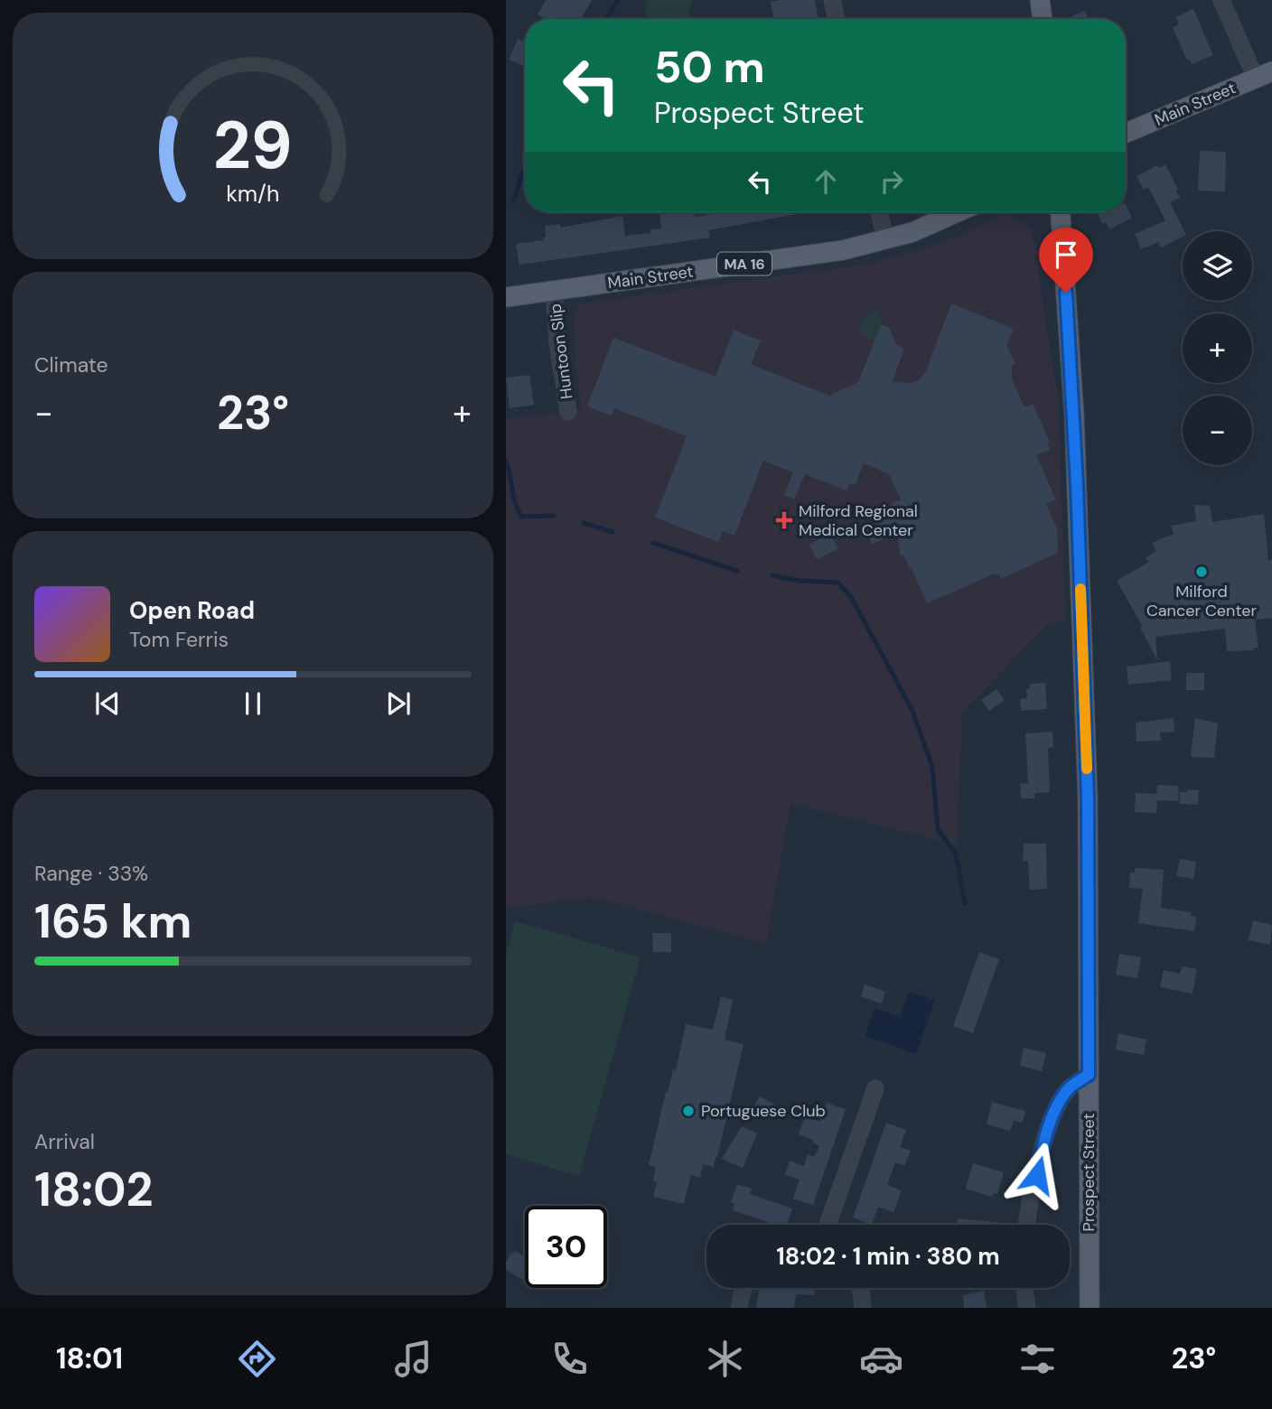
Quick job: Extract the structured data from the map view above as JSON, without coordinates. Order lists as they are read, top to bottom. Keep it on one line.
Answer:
{"streets":{"main road":["Main Street","MA 16","Prospect Street"],"street":["Huntoon Slip"]},"crossings":[["Main Street","Huntoon Slip"]],"places":{"health":["Milford Regional Medical Center"],"other":["Milford Cancer Center","Portuguese Club"]},"page":{"turn":["50 m","Prospect Street"],"map_buttons":["+","−"],"tile":["Climate",["Range · 33%","165 km"],["Arrival","18:02"]],"heat":["−","23°","+"],"song":["Open Road","Tom Ferris"],"limit":"30","trip":"18:02 · 1 min · 380 m","tabs":["18:01","23°"],"gauge":["29","km/h"]}}
